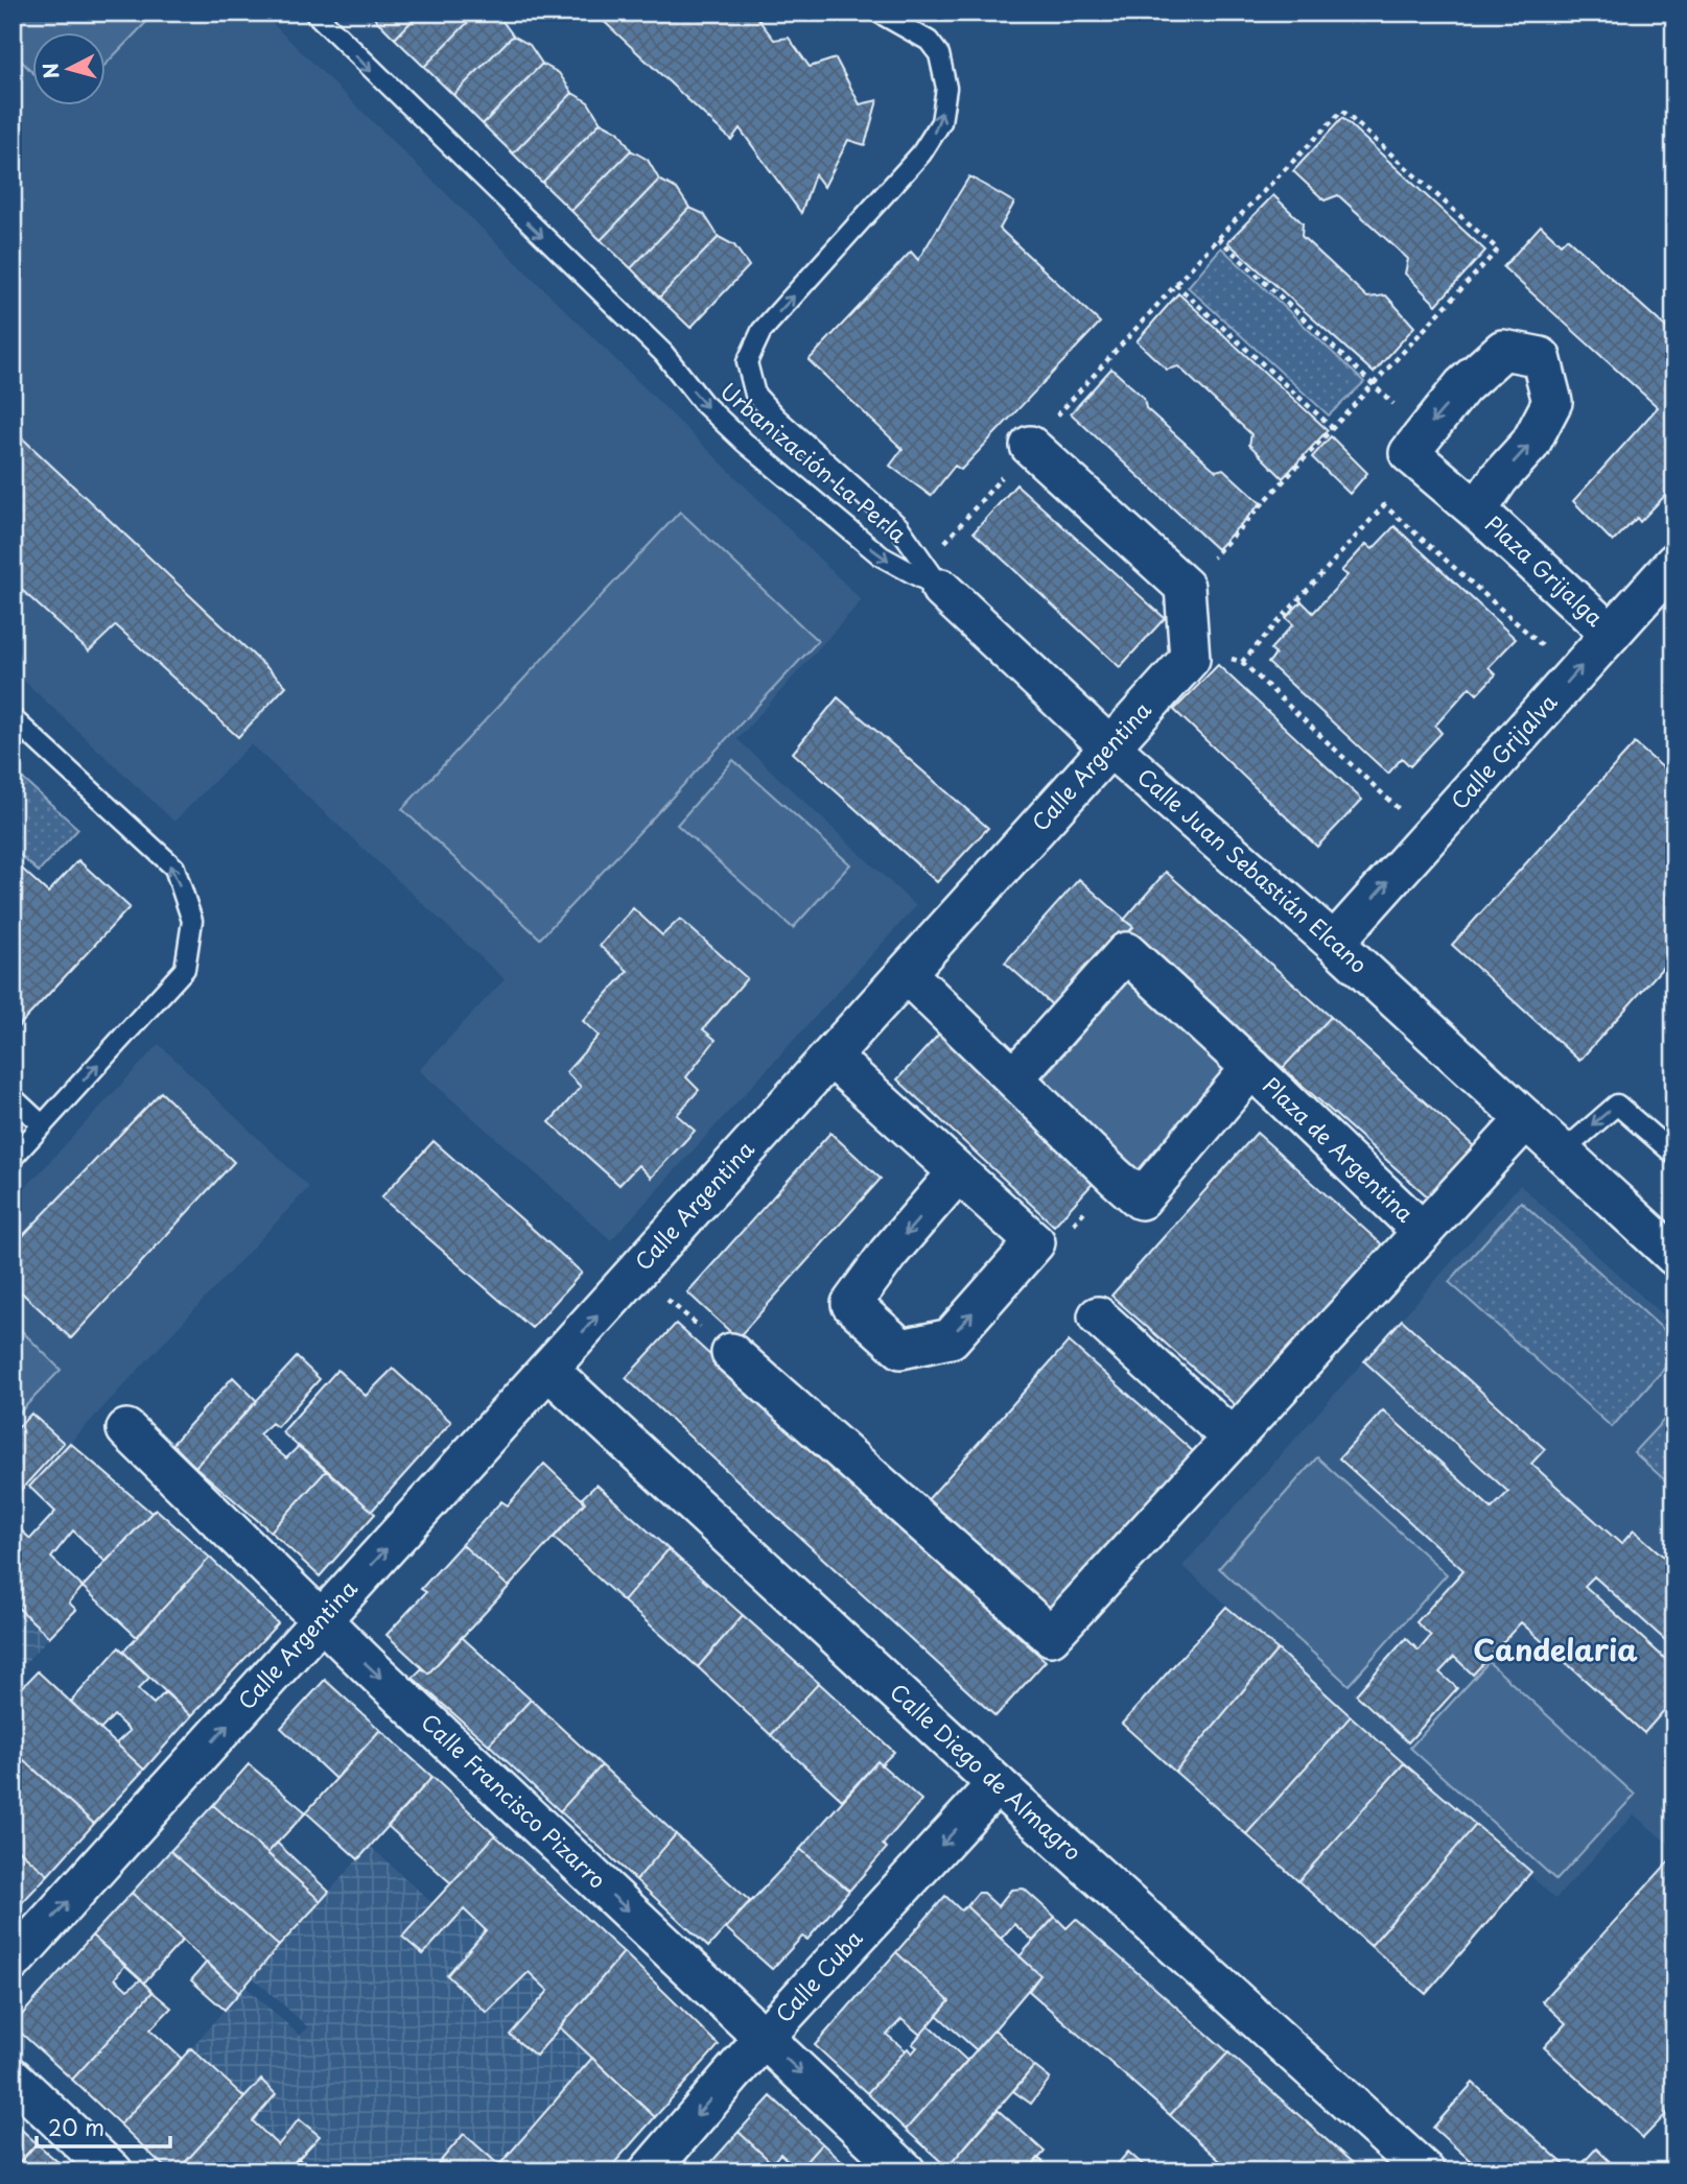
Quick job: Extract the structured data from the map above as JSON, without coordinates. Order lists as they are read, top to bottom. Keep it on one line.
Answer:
{"streets":{"street":["Plaza Grijalga","Calle Grijalva","Calle Argentina","Calle Juan Sebastián Elcano","Plaza de Argentina","Calle Diego de Almagro","Calle Francisco Pizarro","Calle Cuba"],"lane":["Urbanización La Perla"]},"crossings":[["Urbanización La Perla","Calle Juan Sebastián Elcano"],["Plaza Grijalga","Calle Grijalva"],["Calle Grijalva","Calle Juan Sebastián Elcano"],["Calle Argentina","Calle Juan Sebastián Elcano"],["Calle Argentina","Plaza de Argentina"],["Calle Argentina","Calle Diego de Almagro"],["Calle Argentina","Calle Francisco Pizarro"],["Calle Diego de Almagro","Calle Cuba"],["Calle Francisco Pizarro","Calle Cuba"]],"one_way":["Calle Grijalva","Calle Argentina","Calle Francisco Pizarro","Calle Cuba"],"districts":["Candelaria"],"scale_bar":"20 m","north":"left"}
